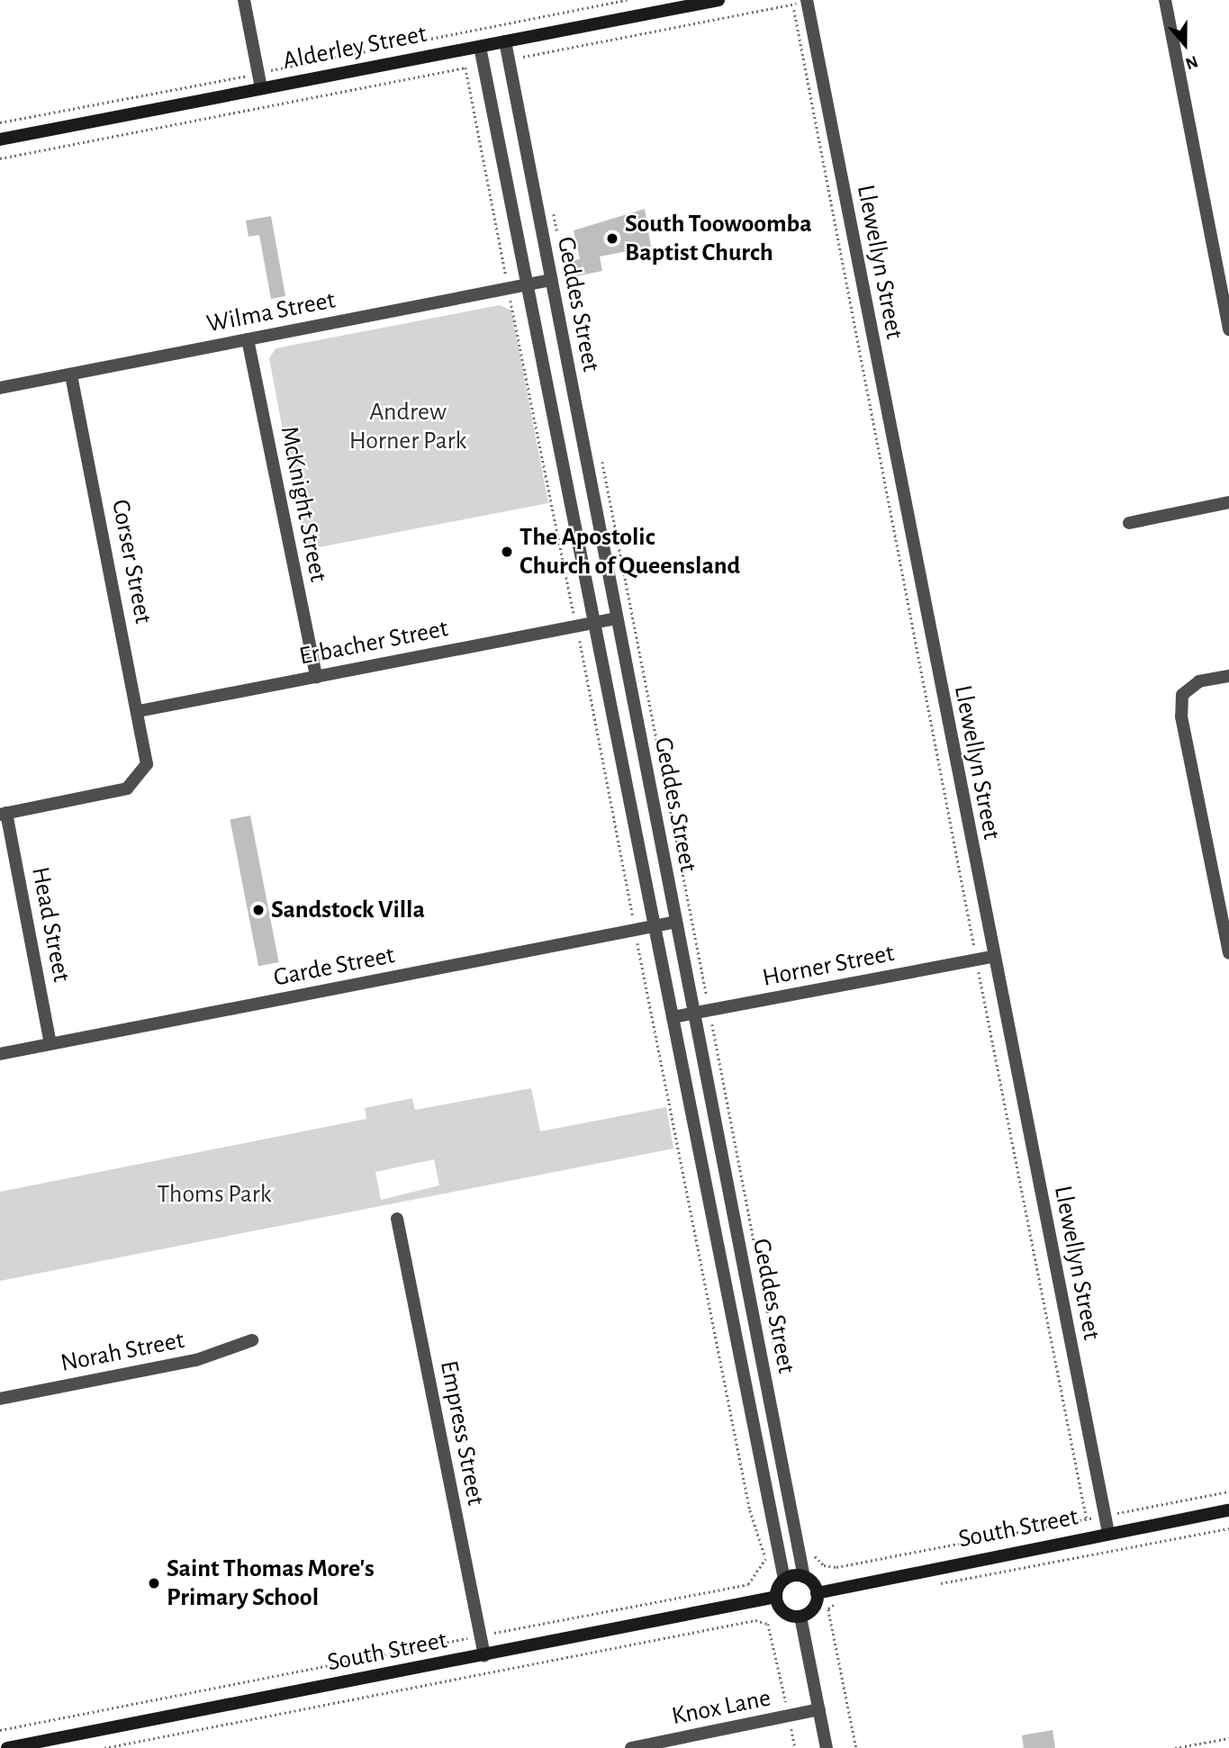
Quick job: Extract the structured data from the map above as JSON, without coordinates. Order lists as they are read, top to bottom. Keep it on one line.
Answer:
{"streets":{"street":["Alderley Street","Llewellyn Street","Geddes Street","Wilma Street","McKnight Street","Corser Street","Erbacher Street","Head Street","Horner Street","Garde Street","Norah Street","Empress Street","South Street","Knox Lane"]},"crossings":[["Alderley Street","Geddes Street"],["Llewellyn Street","Horner Street"],["Llewellyn Street","South Street"],["Geddes Street","Wilma Street"],["Geddes Street","Erbacher Street"],["Geddes Street","Horner Street"],["Geddes Street","Garde Street"],["Geddes Street","South Street"],["Wilma Street","McKnight Street"],["Wilma Street","Corser Street"],["McKnight Street","Erbacher Street"],["Corser Street","Erbacher Street"],["Corser Street","Head Street"],["Head Street","Garde Street"],["Empress Street","South Street"]],"parks":["Andrew Horner Park","Thoms Park"],"places":["South Toowoomba Baptist Church","The Apostolic Church of Queensland","Sandstock Villa","Saint Thomas More's Primary School"],"north":"bottom"}
